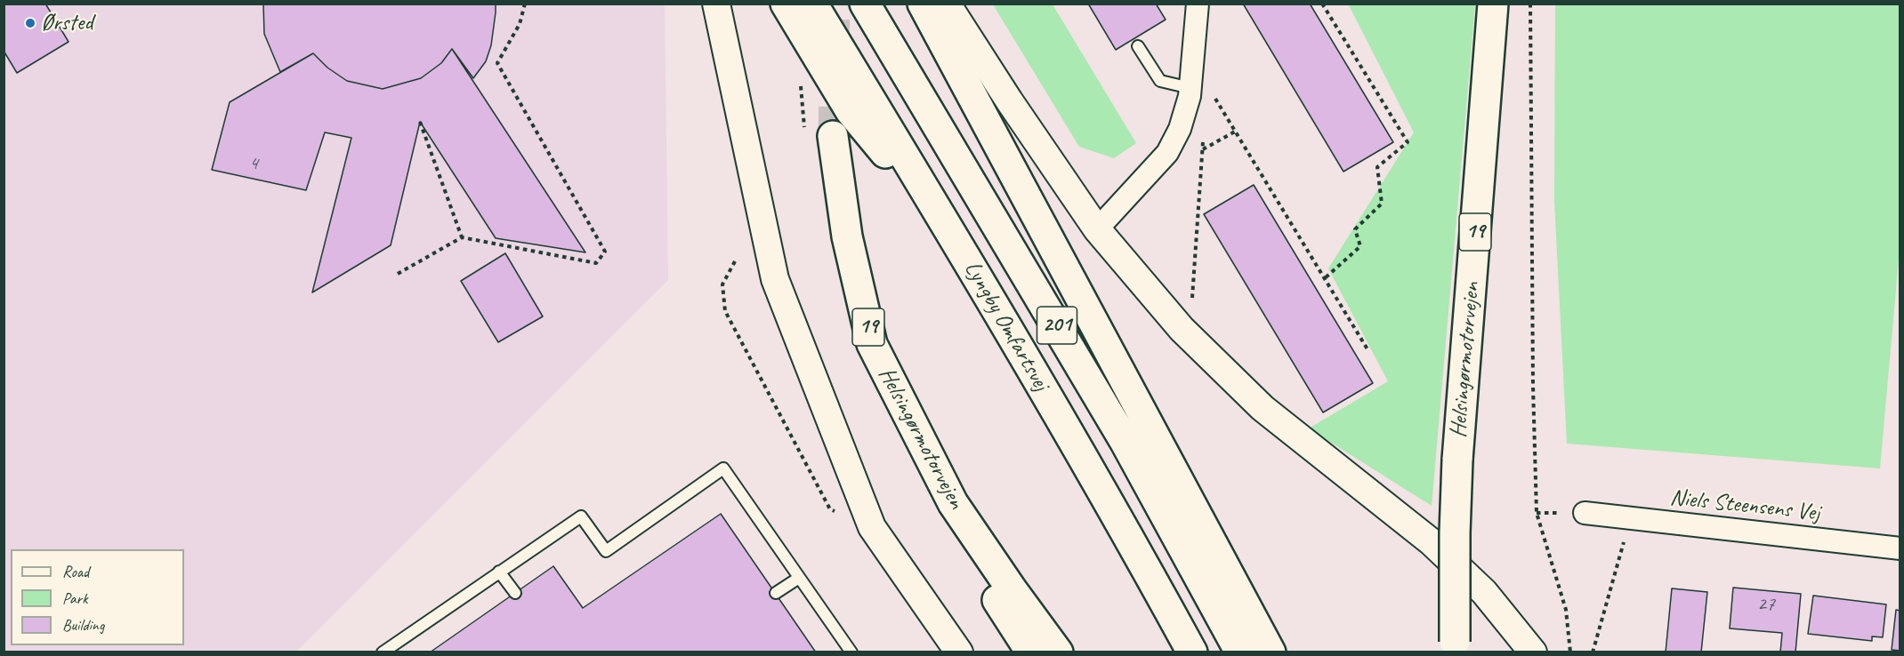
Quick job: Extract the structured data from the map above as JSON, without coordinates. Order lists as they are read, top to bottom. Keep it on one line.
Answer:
{"streets":{"highway":["19","201","Lyngby Omfartsvej","Helsingørmotorvejen"],"street":["Niels Steensens Vej"]},"places":["Ørsted"],"house_numbers":["4","27"],"legend":["Road","Park","Building"]}
